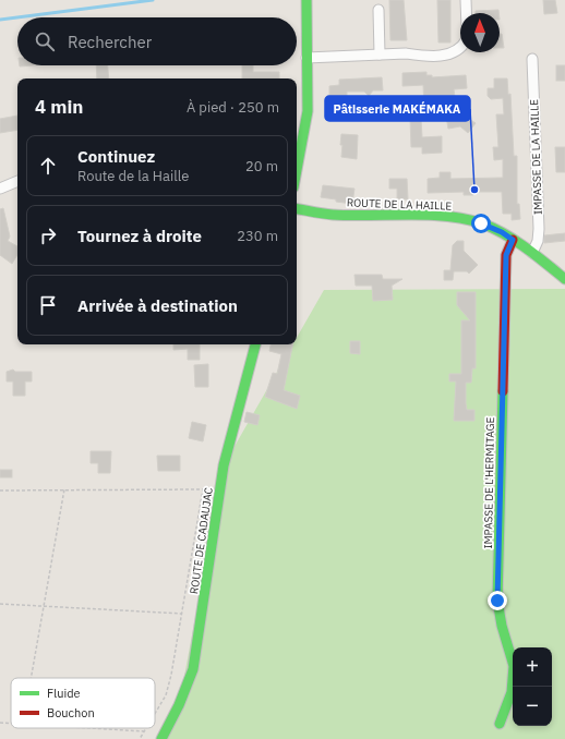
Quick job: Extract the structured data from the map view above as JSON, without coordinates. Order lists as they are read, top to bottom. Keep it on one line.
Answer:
{"streets":{"street":["IMPASSE DE LA HAILLE","ROUTE DE LA HAILLE","IMPASSE DE L'HERMITAGE","ROUTE DE CADAUJAC"]},"crossings":[["IMPASSE DE LA HAILLE","ROUTE DE LA HAILLE"],["ROUTE DE LA HAILLE","IMPASSE DE L'HERMITAGE"]],"places":["Pâtisserie MAKÉMAKA"],"legend":["Fluide","Bouchon"],"north":"top","page":{"search":"Rechercher","heading":["4 min","À pied · 250 m"],"list":[["Continuez","Route de la Haille","20 m"],["Tournez à droite","230 m"],"Arrivée à destination"],"map_buttons":["+","−"]}}
